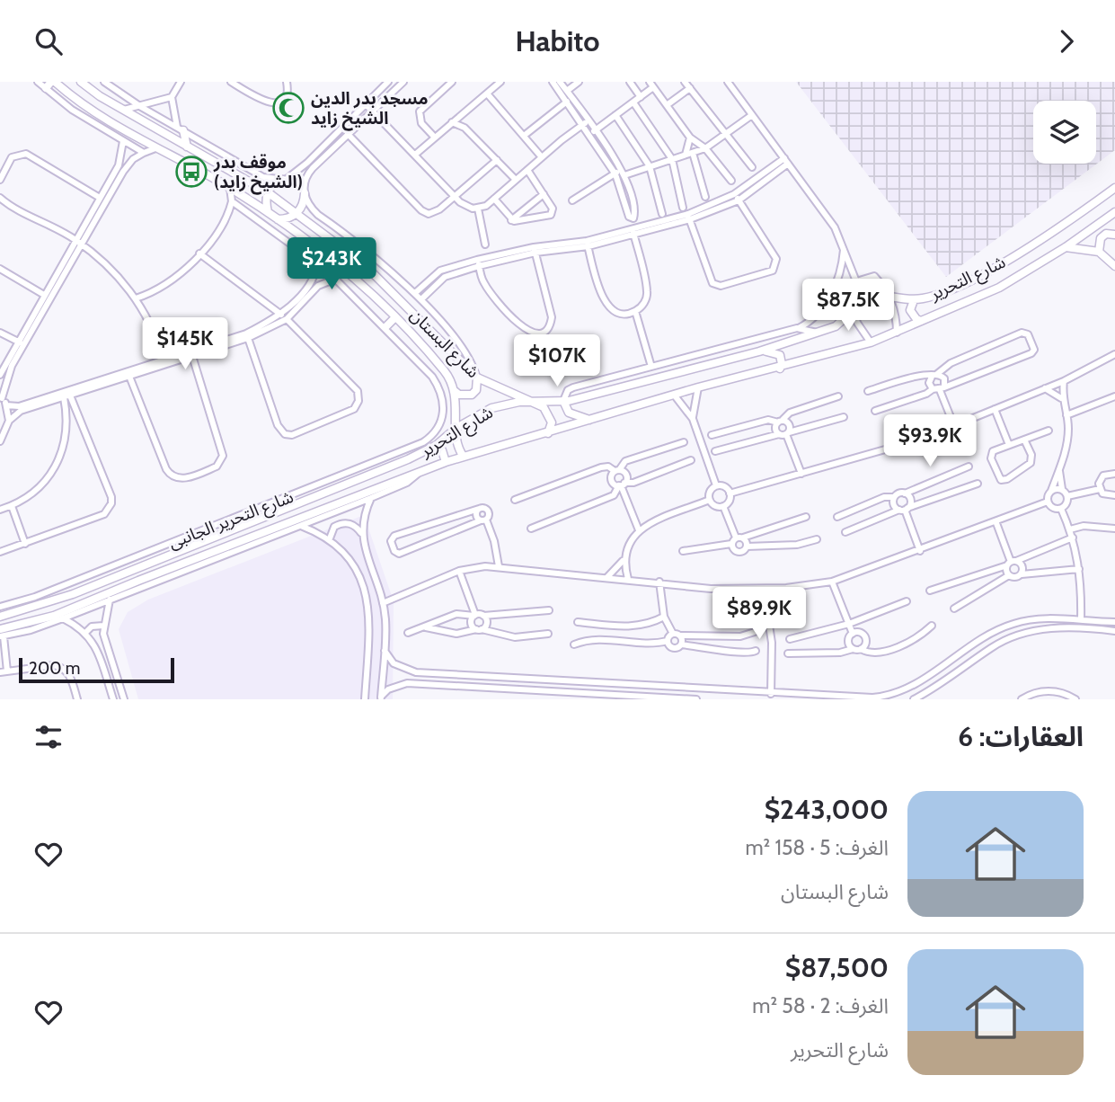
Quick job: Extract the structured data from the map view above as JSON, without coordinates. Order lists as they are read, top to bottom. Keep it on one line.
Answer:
{"streets":{"street":["شارع التحرير","شارع البستان","شارع التحرير الجانبى"]},"crossings":[["شارع التحرير","شارع البستان"],["شارع التحرير","شارع التحرير الجانبى"]],"places":{"mosque":["مسجد بدر الدين الشيخ زايد"],"bus stop":["موقف بدر (الشيخ زايد)"]},"scale_bar":"200 m","page":{"header":"Habito","price":["$243K","$87.5K","$145K","$107K","$93.9K","$89.9K"],"scale":"200 m","heading":"العقارات: 6","list":[{"name":"$243,000","note":"الغرف: 5 · 158 m² · شارع البستان"},{"name":"$87,500","note":"الغرف: 2 · 58 m² · شارع التحرير"}]}}
